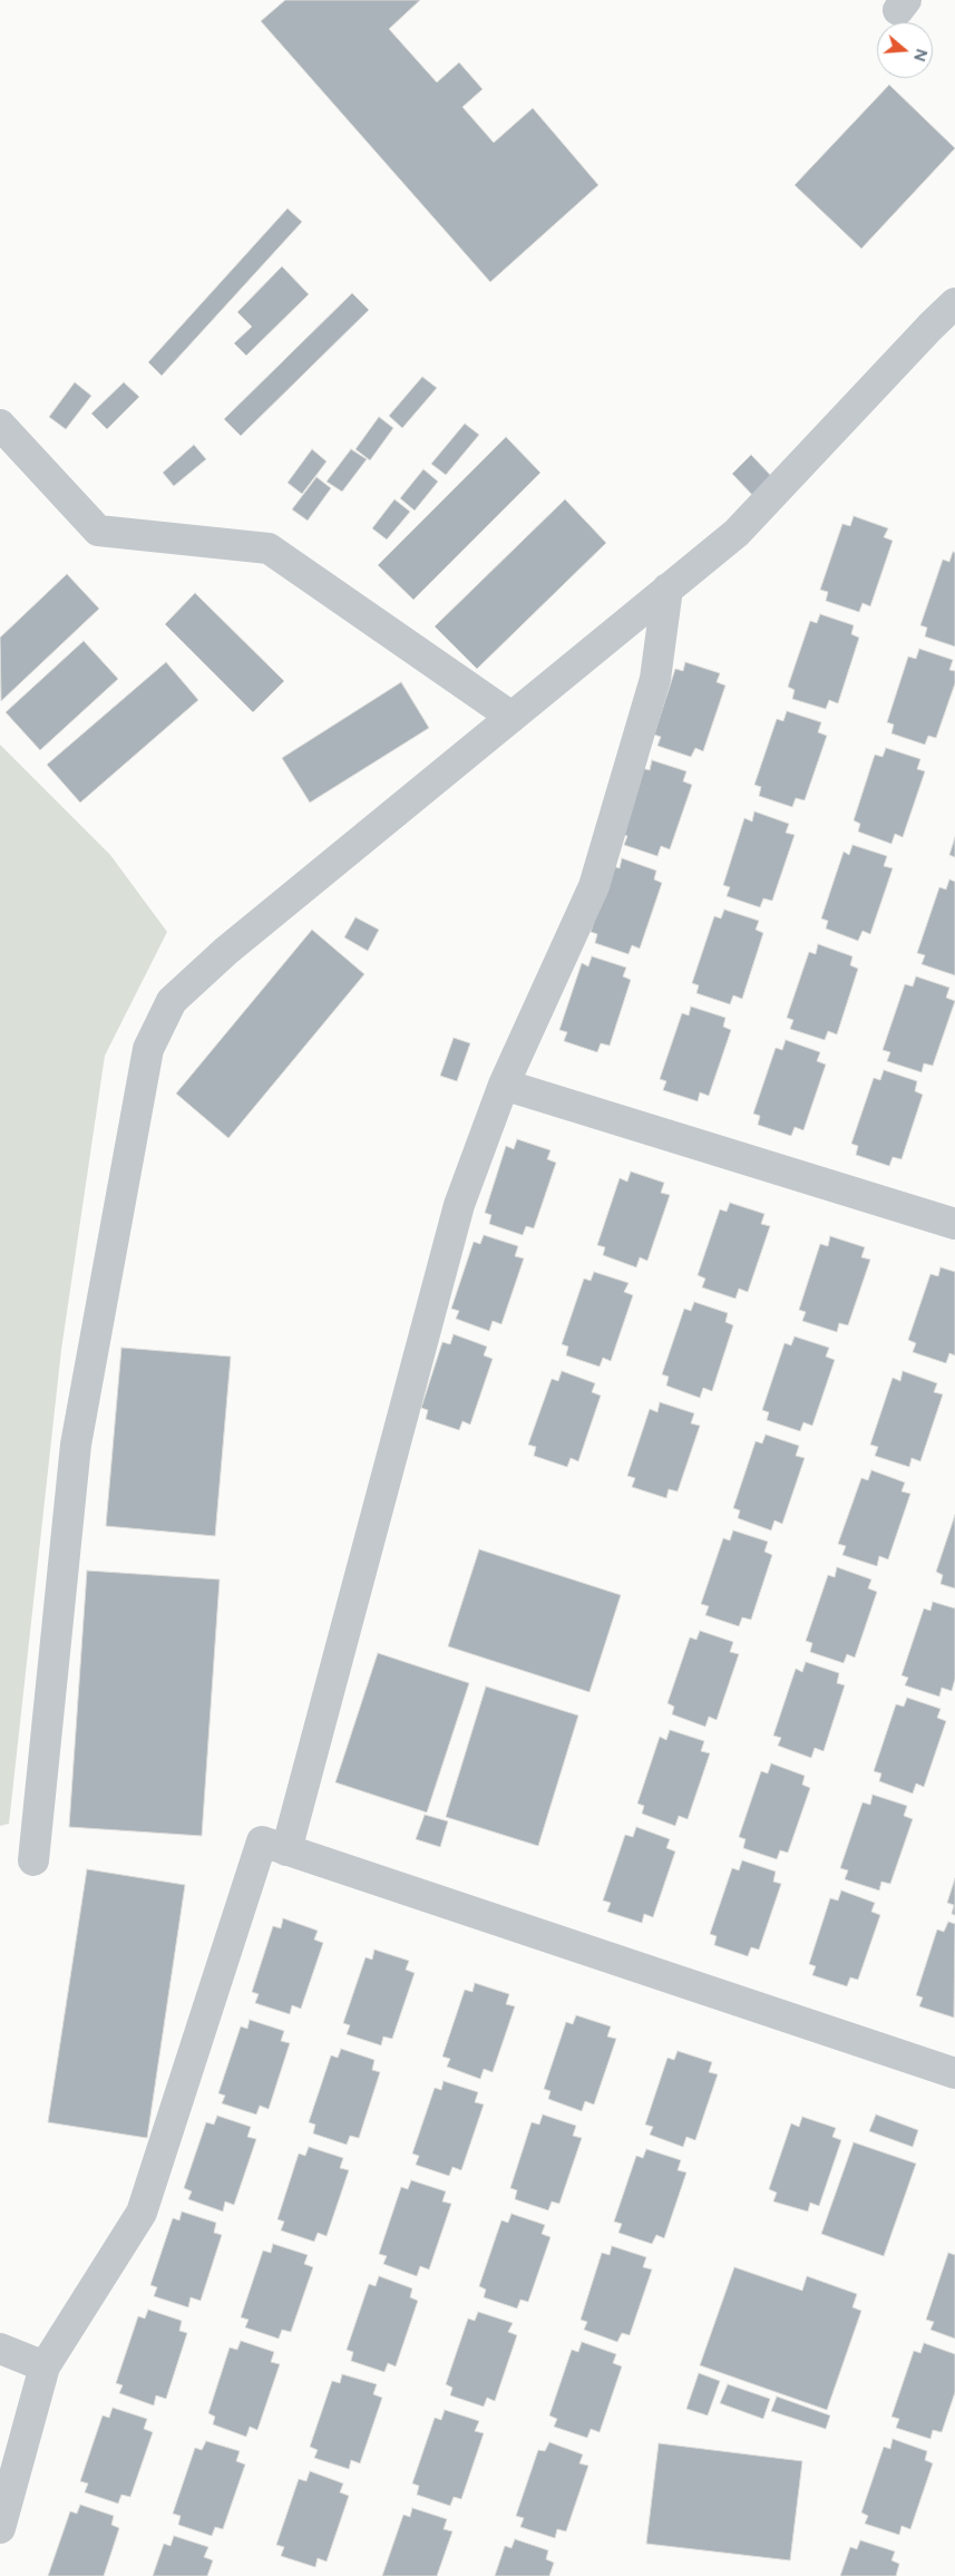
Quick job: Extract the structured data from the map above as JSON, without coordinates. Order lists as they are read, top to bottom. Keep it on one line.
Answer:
{"north":"right"}
